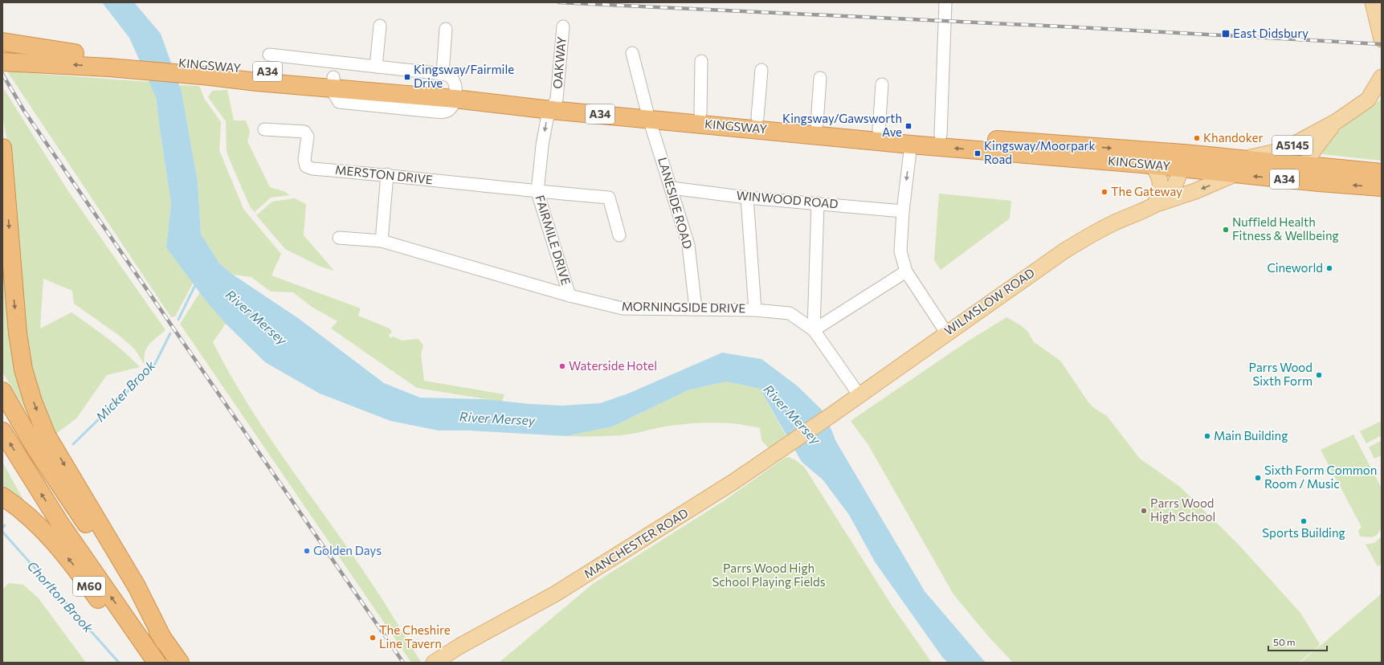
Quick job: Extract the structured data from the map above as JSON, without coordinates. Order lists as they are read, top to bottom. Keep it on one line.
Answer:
{"streets":{"highway":["KINGSWAY","A34","M60"],"main road":["A5145","WILMSLOW ROAD","MANCHESTER ROAD"],"street":["OAKWAY","MERSTON DRIVE","WINWOOD ROAD","LANESIDE ROAD","FAIRMILE DRIVE","MORNINGSIDE DRIVE"]},"crossings":[["OAKWAY","KINGSWAY"],["OAKWAY","FAIRMILE DRIVE"],["KINGSWAY","LANESIDE ROAD"],["KINGSWAY","FAIRMILE DRIVE"],["KINGSWAY","WILMSLOW ROAD"],["MERSTON DRIVE","FAIRMILE DRIVE"],["WINWOOD ROAD","LANESIDE ROAD"],["LANESIDE ROAD","MORNINGSIDE DRIVE"],["FAIRMILE DRIVE","MORNINGSIDE DRIVE"],["WILMSLOW ROAD","MORNINGSIDE DRIVE"],["WILMSLOW ROAD","MANCHESTER ROAD"]],"one_way":["FAIRMILE DRIVE"],"water":["River Mersey","Micker Brook","Chorlton Brook"],"parks":["Parrs Wood High School Playing Fields"],"places":{"transit":["East Didsbury","Kingsway/Fairmile Drive","Kingsway/Gawsworth Ave","Kingsway/Moorpark Road"],"other":["Khandoker","The Gateway","Nuffield Health Fitness & Wellbeing","Cineworld","Waterside Hotel","Parrs Wood Sixth Form","Main Building","Sixth Form Common Room / Music","Parrs Wood High School","Sports Building","Golden Days","The Cheshire Line Tavern"]},"scale_bar":"50 m"}
